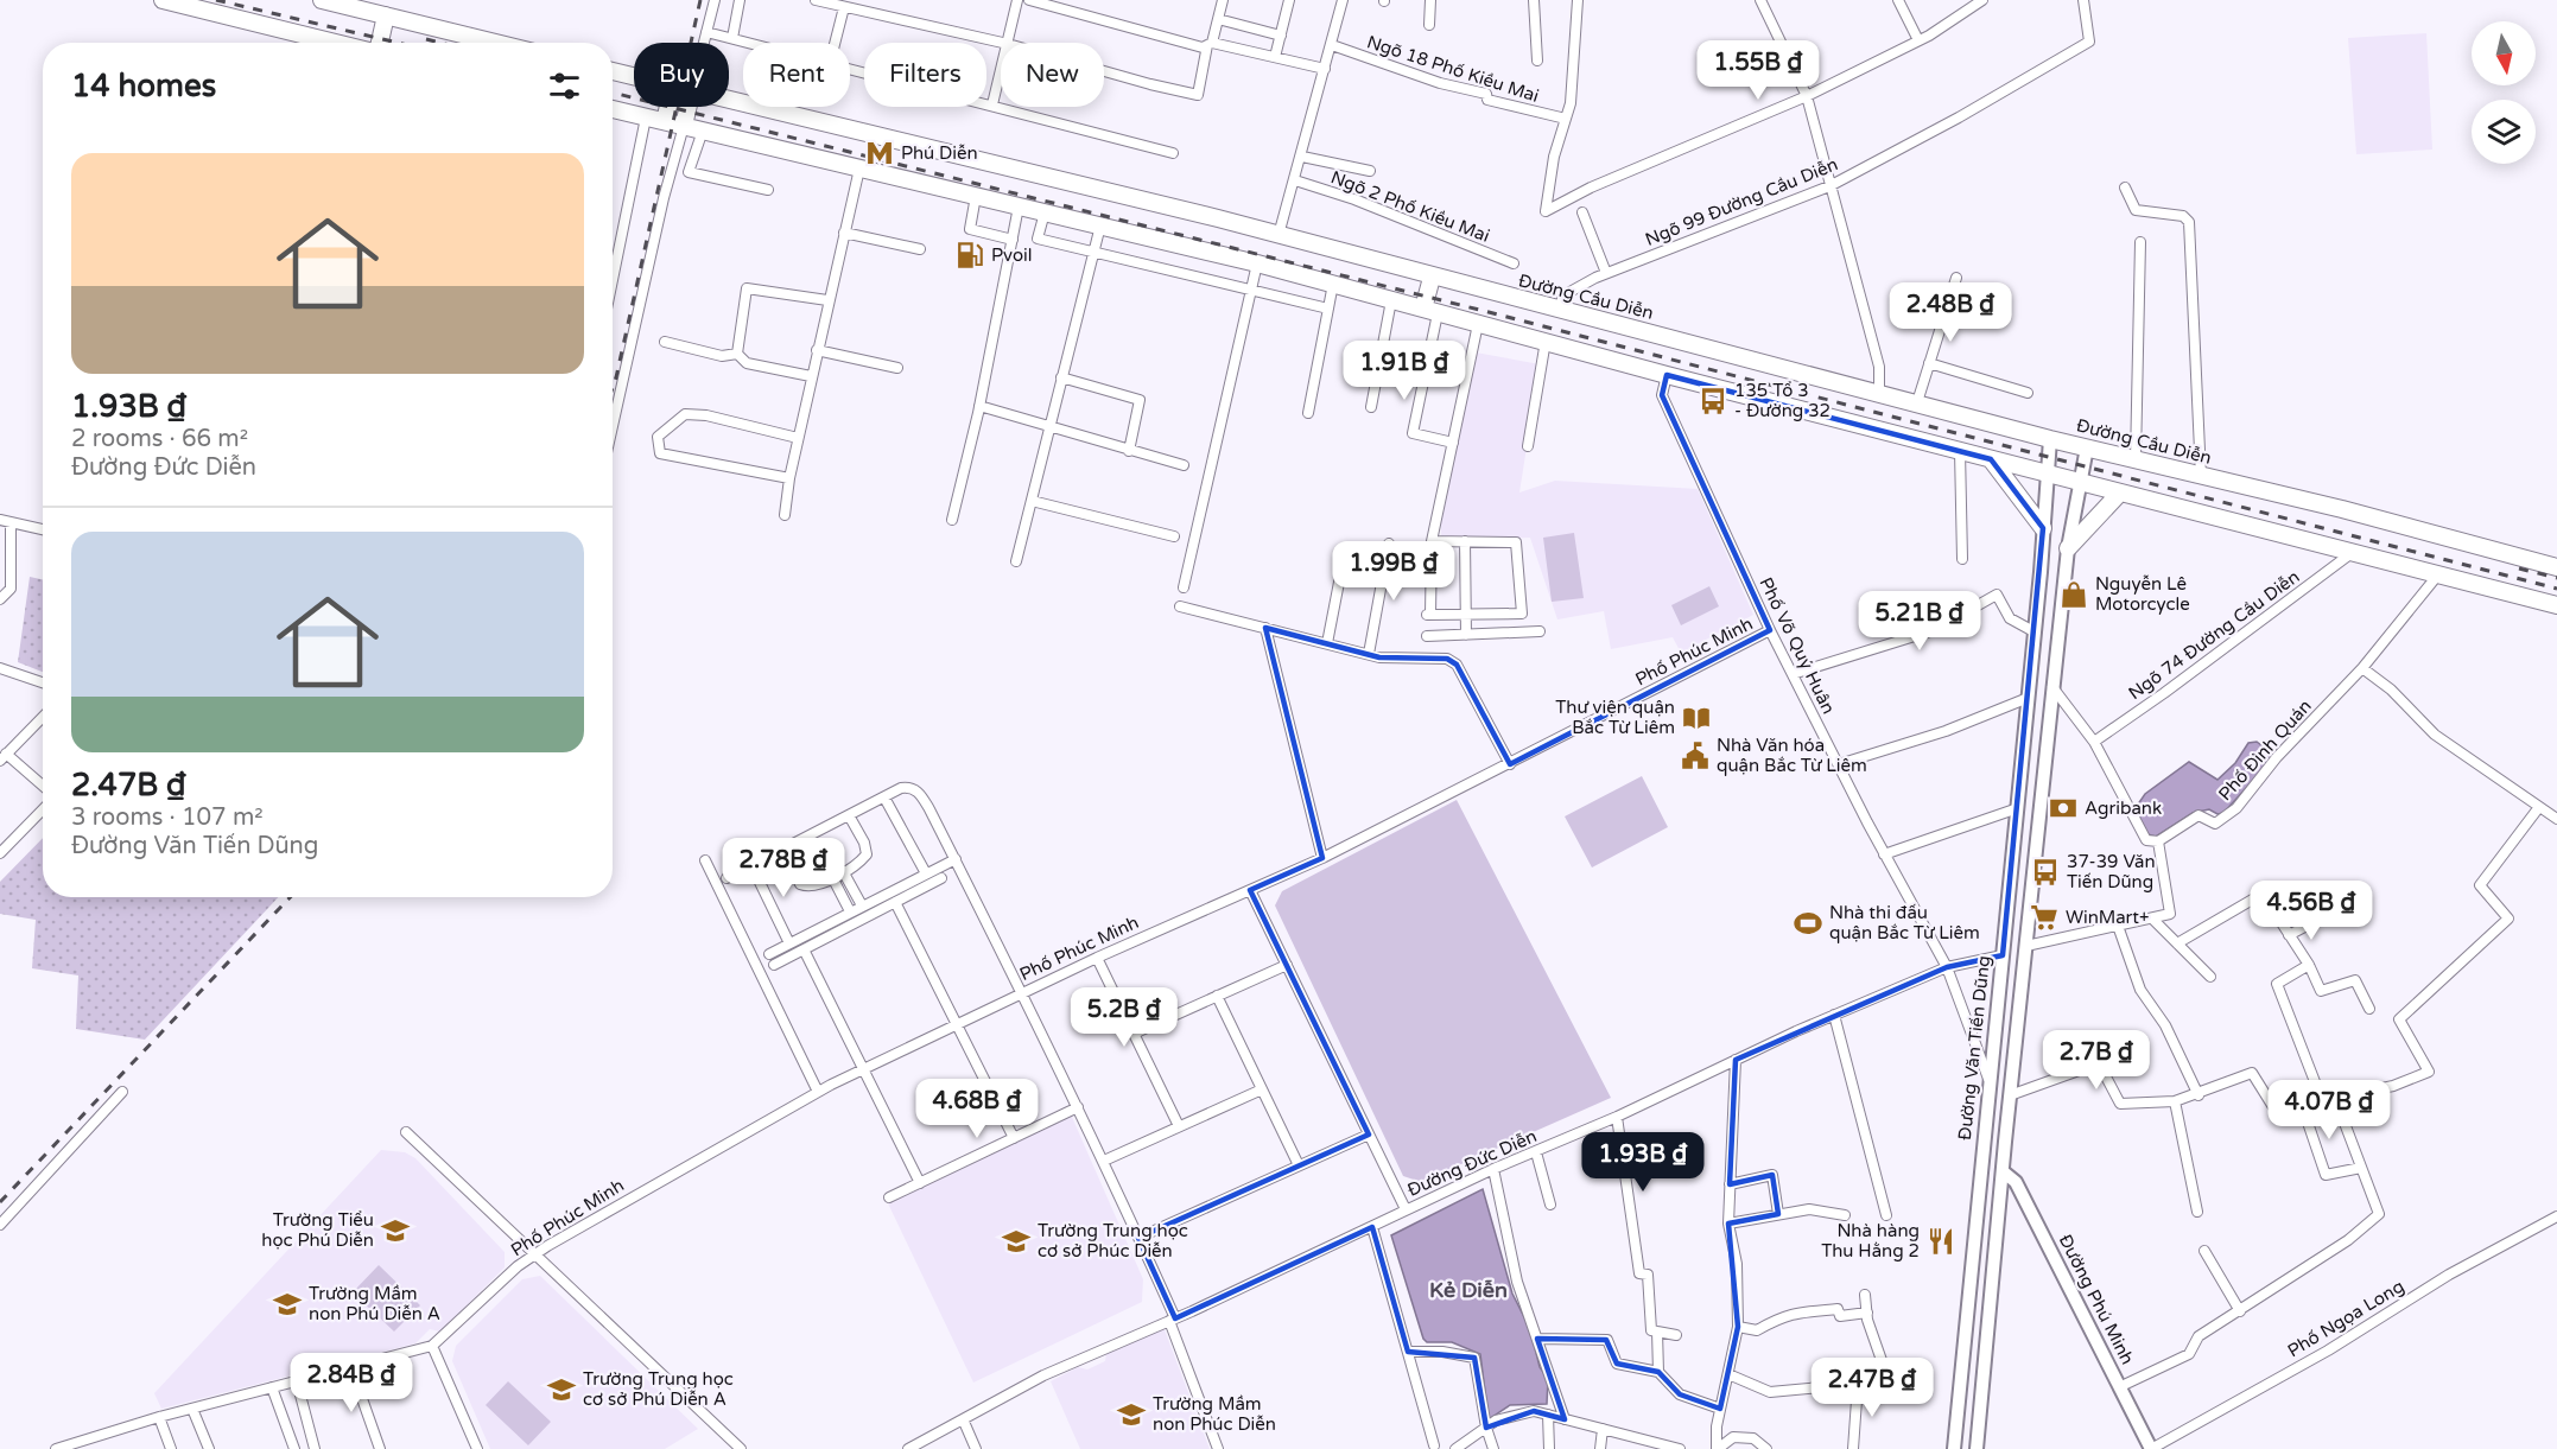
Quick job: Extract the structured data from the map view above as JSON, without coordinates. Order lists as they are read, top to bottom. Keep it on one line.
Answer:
{"streets":{"highway":["Đường Cầu Diễn"],"main road":["Đường Văn Tiến Dũng","Đường Phú Minh"],"street":["Ngõ 18 Phố Kiều Mai","Ngõ 99 Đường Cầu Diễn","Ngõ 2 Phố Kiều Mai","Ngõ 74 Đường Cầu Diễn","Phố Võ Quý Huân","Phố Phúc Minh","Phố Đình Quán","Đường Đức Diễn","Phố Ngọa Long"]},"crossings":[["Ngõ 99 Đường Cầu Diễn","Đường Cầu Diễn"],["Đường Cầu Diễn","Đường Văn Tiến Dũng"],["Phố Võ Quý Huân","Phố Phúc Minh"],["Phố Võ Quý Huân","Đường Văn Tiến Dũng"],["Phố Võ Quý Huân","Đường Đức Diễn"],["Đường Văn Tiến Dũng","Đường Đức Diễn"],["Đường Phú Minh","Phố Ngọa Long"]],"districts":["Kẻ Diễn"],"places":{"metro station":["Phú Diễn"],"fuel station":["Pvoil"],"bus stop":["135 Tổ 3 - Đường 32","37-39 Văn Tiến Dũng"],"shop":["Nguyễn Lê Motorcycle"],"library":["Thư viện quận Bắc Từ Liêm"],"public building":["Nhà Văn hóa quận Bắc Từ Liêm"],"bank":["Agribank"],"supermarket":["WinMart+"],"sports":["Nhà thi đấu quận Bắc Từ Liêm"],"school or university":["Trường Tiểu học Phú Diễn","Trường Trung học cơ sở Phúc Diễn","Trường Mầm non Phú Diễn A","Trường Trung học cơ sở Phú Diễn A","Trường Mầm non Phúc Diễn"],"restaurant":["Nhà hàng Thu Hằng 2"]},"north":"bottom","page":{"price":["1.55B ₫","2.48B ₫","1.91B ₫","1.99B ₫","5.21B ₫","2.78B ₫","4.56B ₫","5.2B ₫","2.7B ₫","4.68B ₫","4.07B ₫","1.93B ₫","2.84B ₫","2.47B ₫"],"chip":["Buy","Rent","Filters","New"],"heading":"14 homes","list":[{"name":"1.93B ₫","note":"2 rooms · 66 m² · Đường Đức Diễn"},{"name":"2.47B ₫","note":"3 rooms · 107 m² · Đường Văn Tiến Dũng"}]}}
